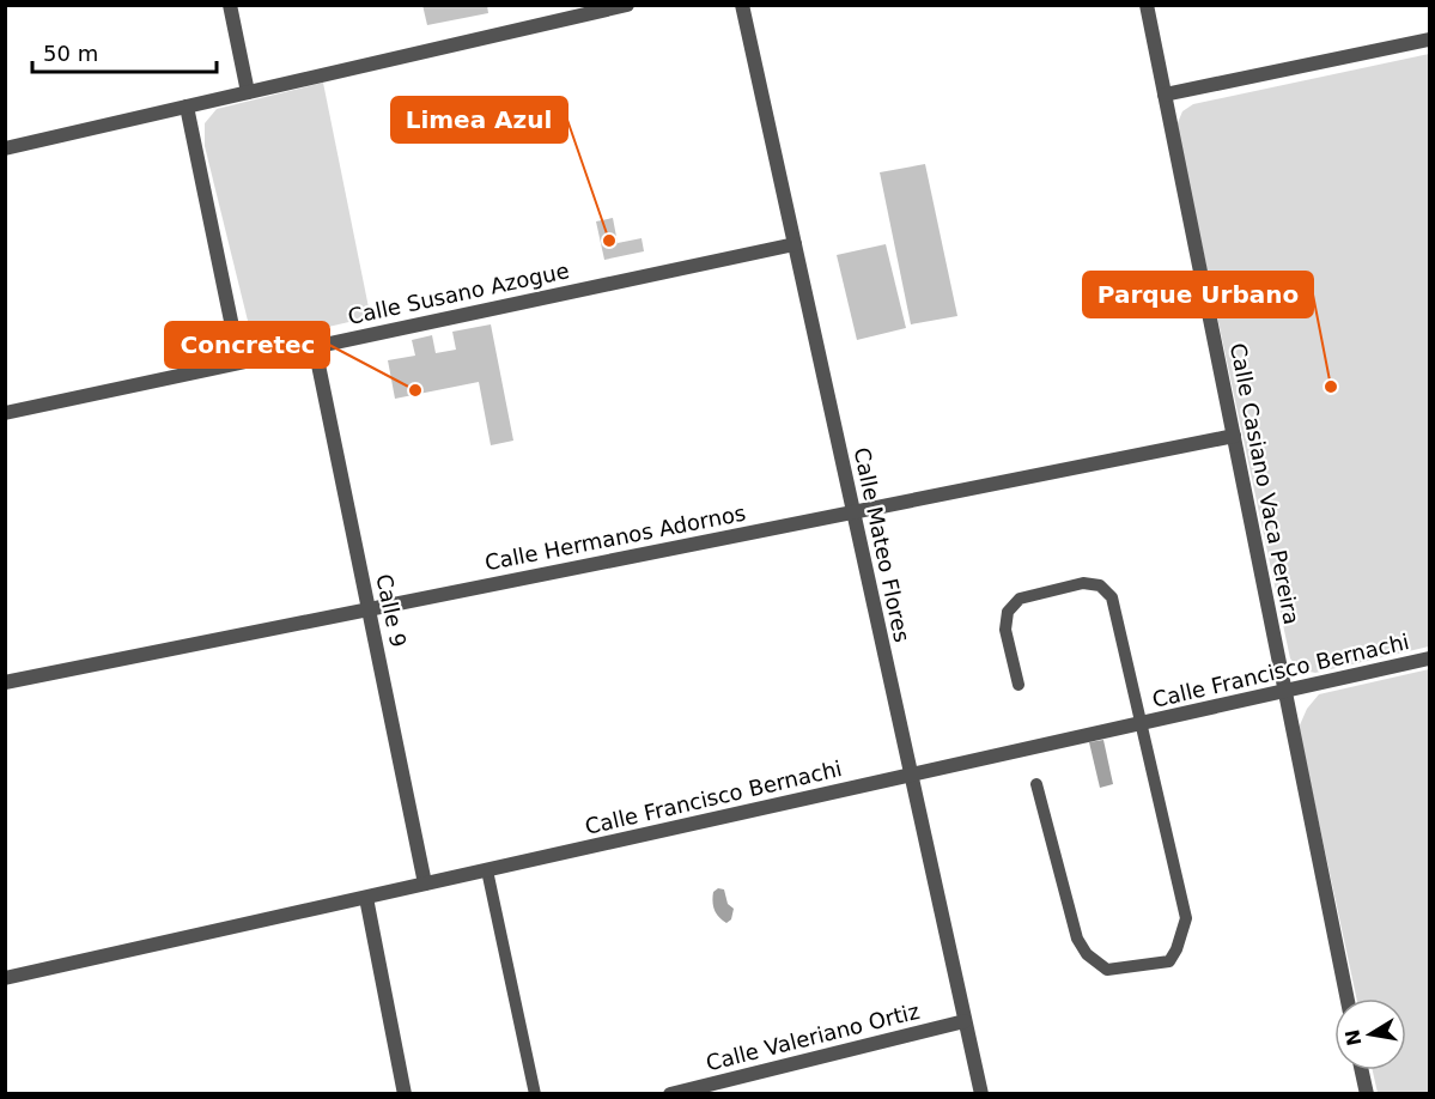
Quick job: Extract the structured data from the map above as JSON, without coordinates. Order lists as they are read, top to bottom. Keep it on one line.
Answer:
{"streets":{"street":["Calle Susano Azogue","Calle Casiano Vaca Pereira","Calle Hermanos Adornos","Calle Mateo Flores","Calle 9","Calle Francisco Bernachi","Calle Valeriano Ortiz"]},"crossings":[["Calle Susano Azogue","Calle Mateo Flores"],["Calle Susano Azogue","Calle 9"],["Calle Casiano Vaca Pereira","Calle Hermanos Adornos"],["Calle Casiano Vaca Pereira","Calle Francisco Bernachi"],["Calle Hermanos Adornos","Calle Mateo Flores"],["Calle Hermanos Adornos","Calle 9"],["Calle Mateo Flores","Calle Francisco Bernachi"],["Calle Mateo Flores","Calle Valeriano Ortiz"],["Calle 9","Calle Francisco Bernachi"]],"places":["Limea Azul","Parque Urbano","Concretec"],"scale_bar":"50 m","north":"left"}
